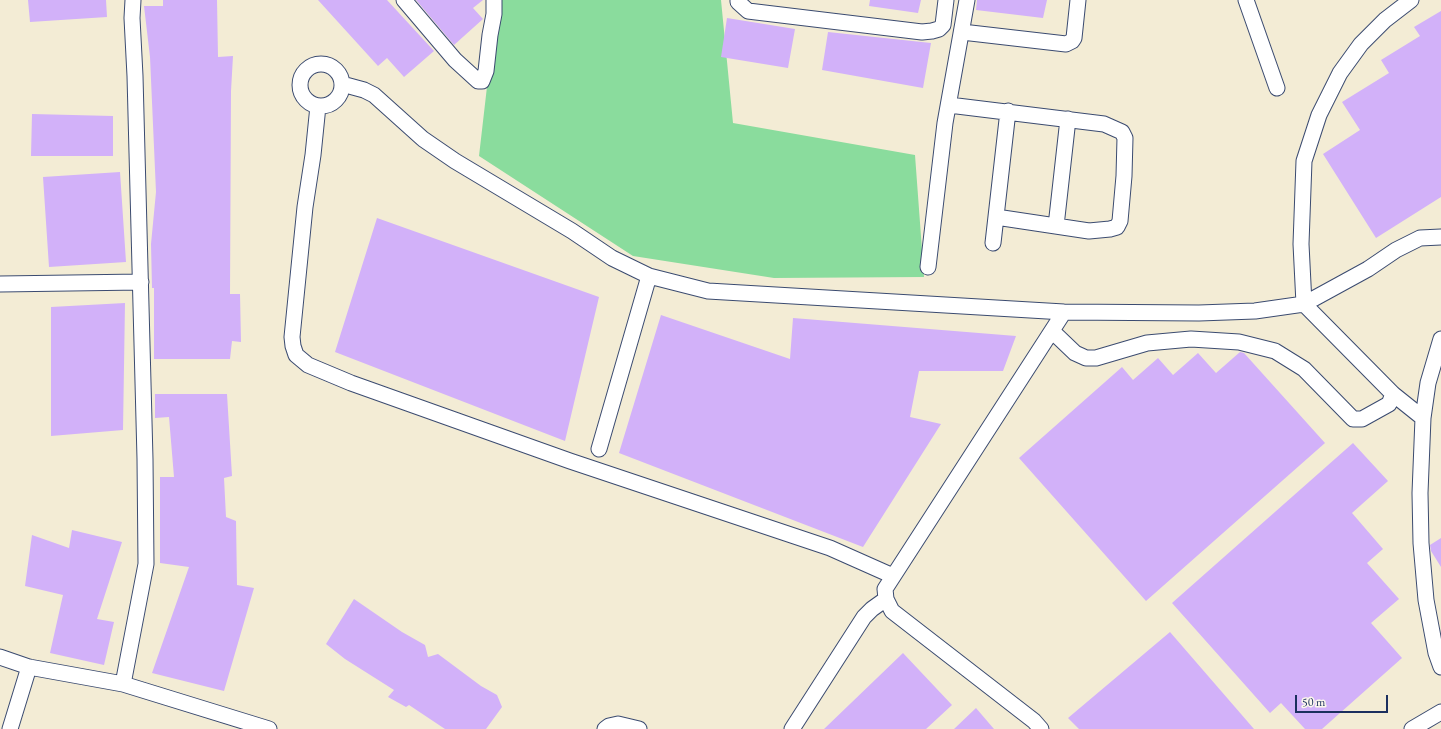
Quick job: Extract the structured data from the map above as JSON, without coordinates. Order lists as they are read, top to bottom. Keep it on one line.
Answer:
{"scale_bar":"50 m"}
